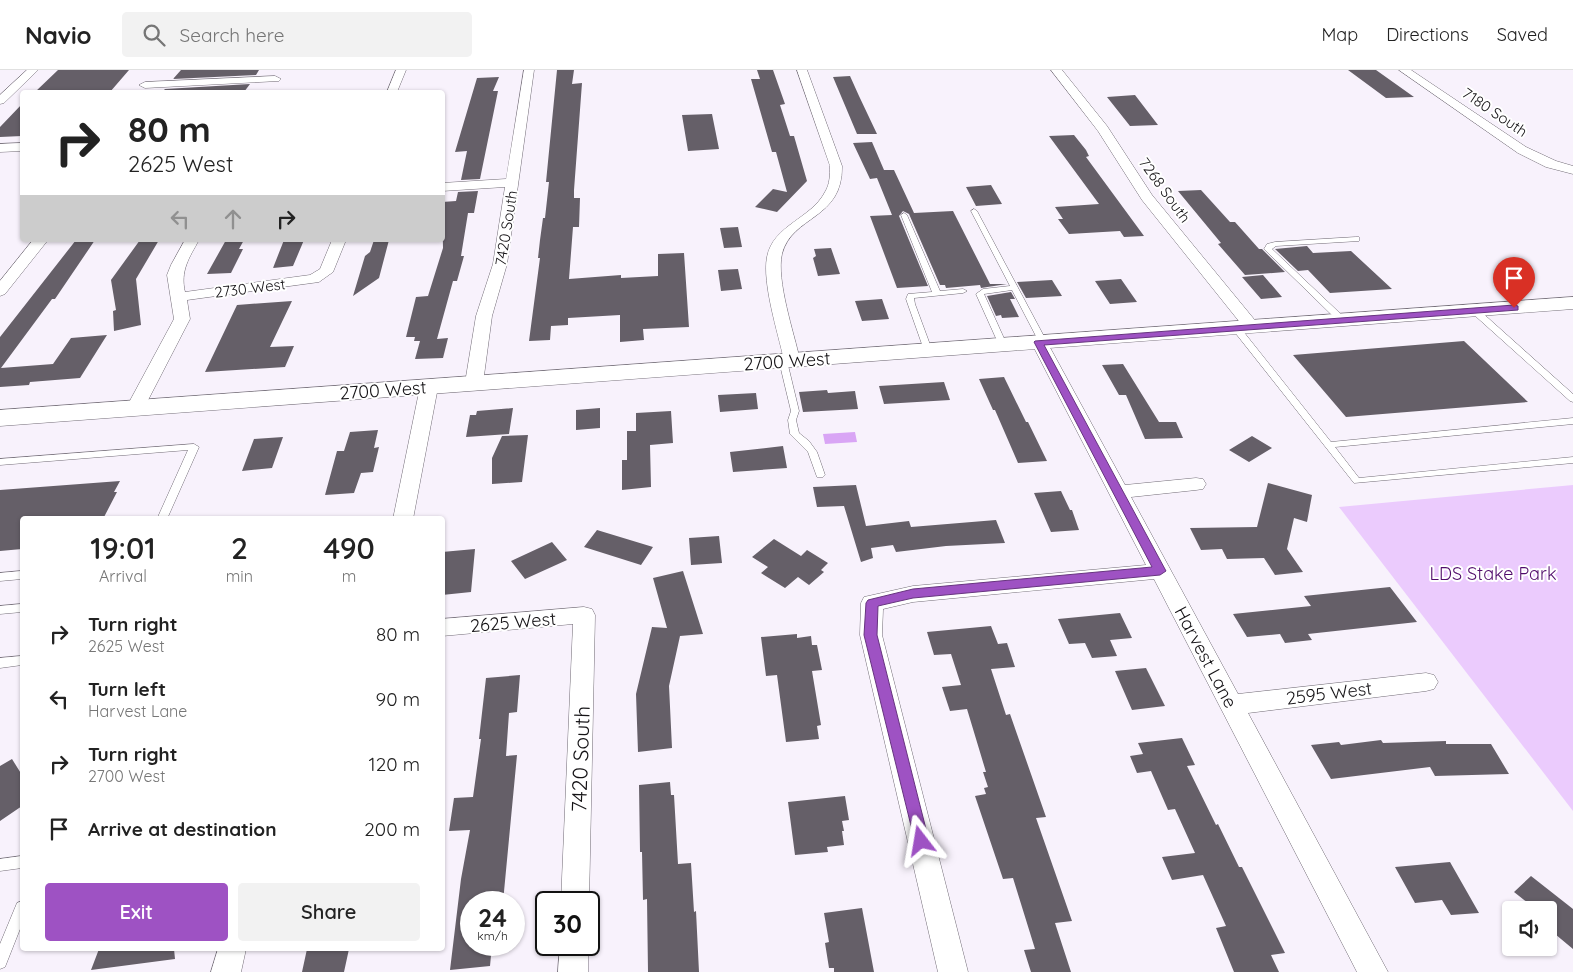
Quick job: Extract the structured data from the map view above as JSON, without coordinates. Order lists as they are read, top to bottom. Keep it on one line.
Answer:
{"streets":{"main road":["2700 West"],"street":["7180 South","7268 South","7420 South","2730 West","2625 West","Harvest Lane","2595 West"]},"crossings":[["7268 South","2700 West"],["7420 South","2700 West"],["7420 South","2625 West"],["2700 West","Harvest Lane"],["Harvest Lane","2595 West"]],"parks":["LDS Stake Park"],"page":{"header":"Navio","search":"Search here","nav":["Map","Directions","Saved"],"turn":["80 m","2625 West"],"eta":["19:01","Arrival","2","min","490","m"],"list":[{"name":"Turn right","note":"2625 West","value":"80 m"},{"name":"Turn left","note":"Harvest Lane","value":"90 m"},{"name":"Turn right","note":"2700 West","value":"120 m"},{"name":"Arrive at destination","value":"200 m"}],"buttons":["Exit","Share"],"speed":"24 km/h","limit":"30"}}
